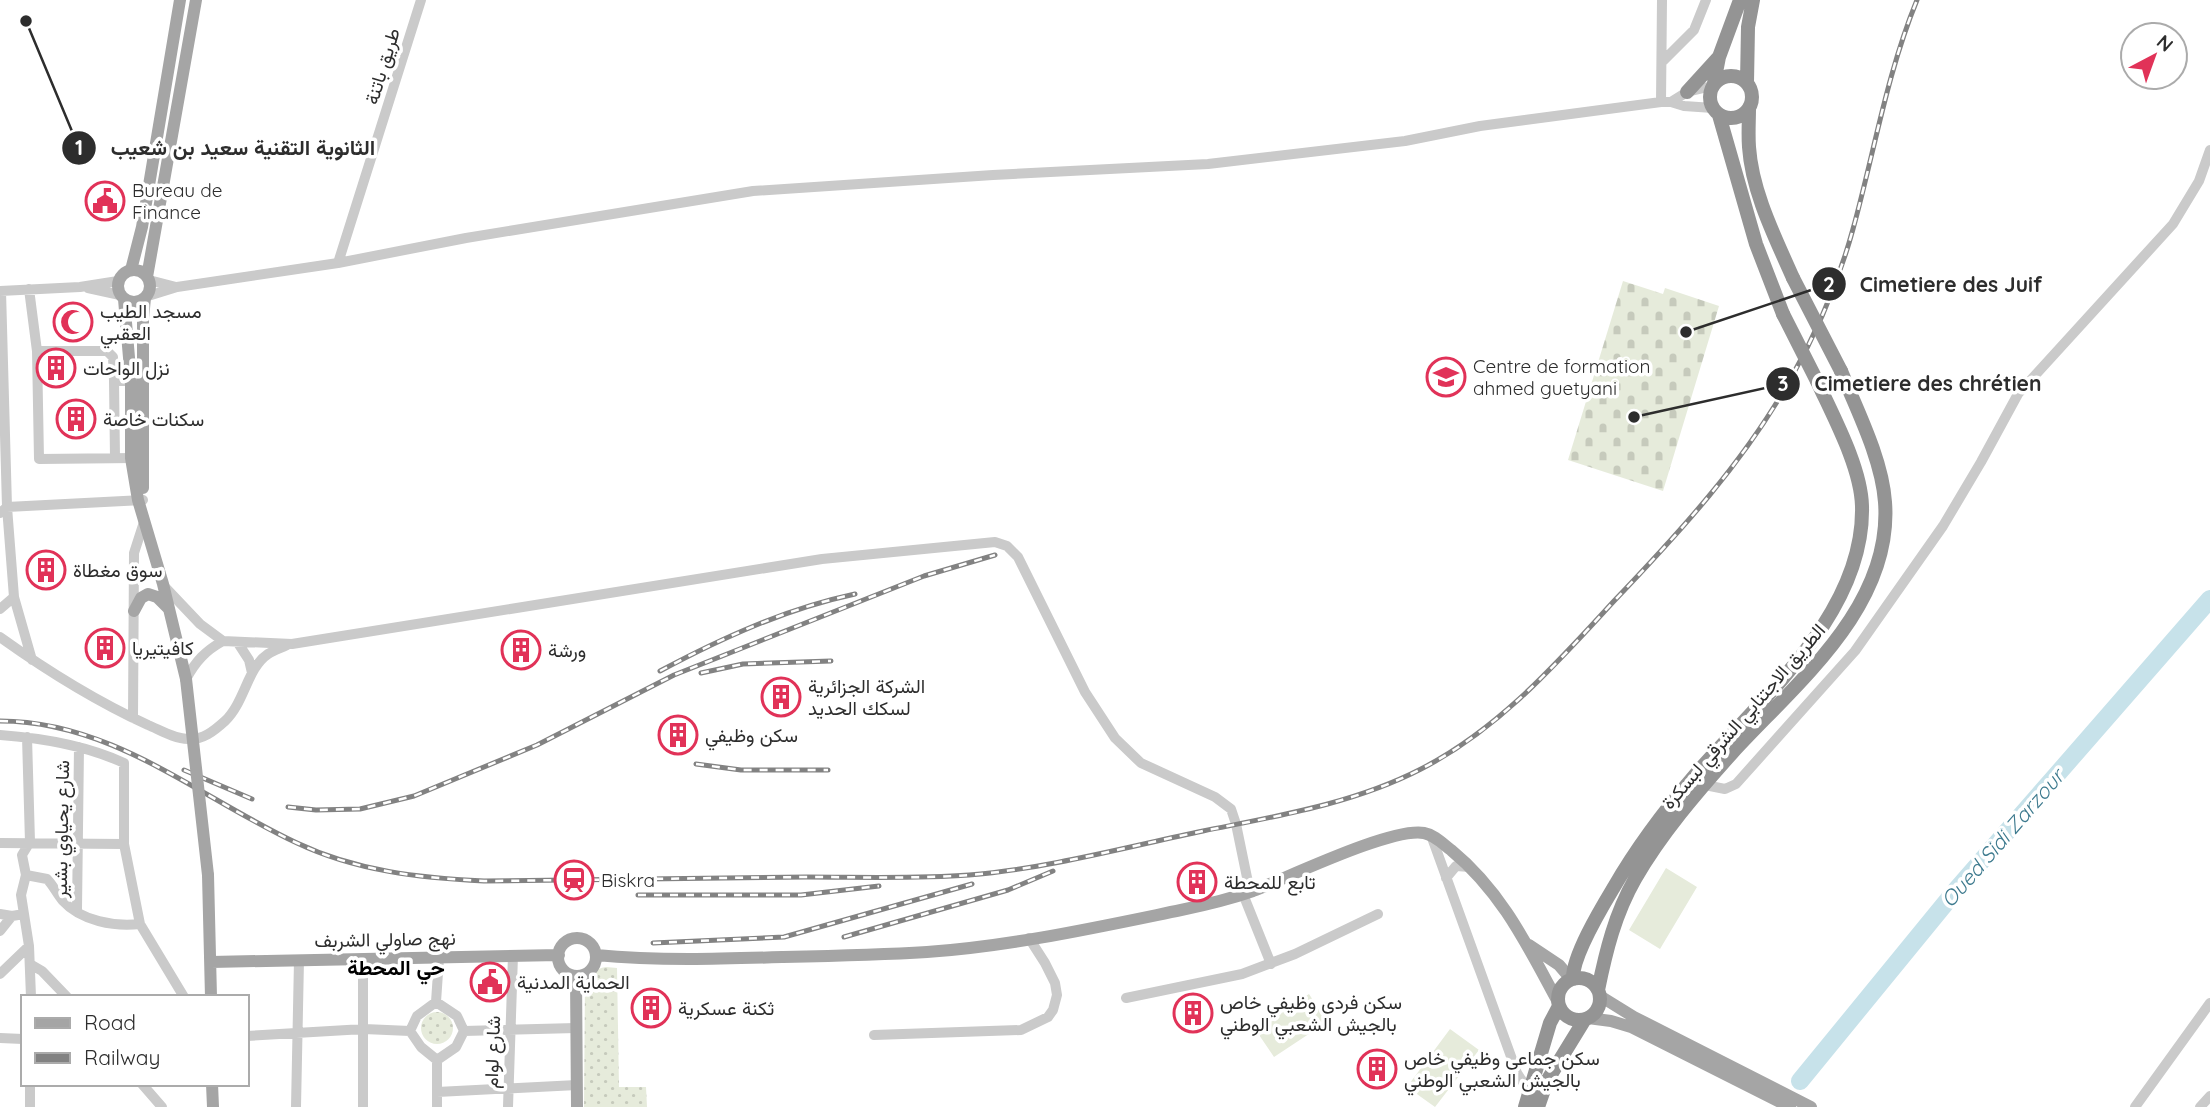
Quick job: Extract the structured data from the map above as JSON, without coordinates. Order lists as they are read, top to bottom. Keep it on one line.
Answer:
{"streets":{"highway":["الطريق الاجتنابي الشرقي لبسكرة"],"main road":["نهج صاولي الشربف"],"street":["طريق باتنة","شارع يحياوي بشير","شارع لوام"]},"crossings":[["نهج صاولي الشربف","شارع لوام"]],"districts":["حي المحطة"],"water":["Oued Sidi Zarzour"],"places":{"other":["الثانوية التقنية سعيد بن شعيب","Cimetiere des Juif","Cimetiere des chrétien"],"public building":["Bureau de Finance","الحماية المدنية"],"mosque":["مسجد الطيب العقبي"],"building":["نزل الواحات","سكنات خاصة","سوق مغطاة","كافيتيريا","ورشة","الشركة الجزائرية لسكك الحديد","سكن وظيفي","تابع للمحطة","ثكنة عسكرية","سكن فردي وظيفي خاص بالجيش الشعبي الوطني","سكن جماعي وظيفي خاص بالجيش الشعبي الوطني"],"school or university":["Centre de formation ahmed guetyani"],"station":["Biskra"]},"legend":["Road","Railway"],"north":"top right"}
